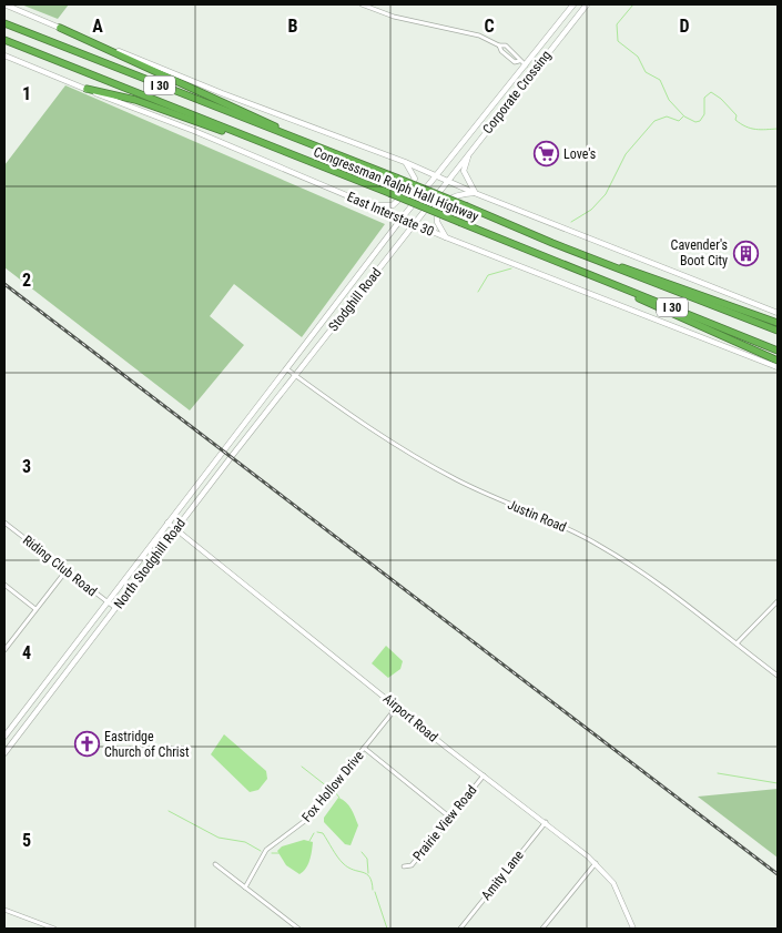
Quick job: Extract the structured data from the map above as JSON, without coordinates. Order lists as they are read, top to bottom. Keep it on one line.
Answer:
{"streets":{"highway":["I 30","Congressman Ralph Hall Highway"],"main road":["Corporate Crossing","East Interstate 30","Stodghill Road","North Stodghill Road"],"street":["Justin Road","Riding Club Road","Airport Road","Fox Hollow Drive","Prairie View Road","Amity Lane"]},"crossings":[["Corporate Crossing","East Interstate 30"],["Corporate Crossing","Stodghill Road"],["East Interstate 30","Stodghill Road"],["Stodghill Road","Justin Road"],["Stodghill Road","North Stodghill Road"],["Justin Road","North Stodghill Road"],["North Stodghill Road","Riding Club Road"],["North Stodghill Road","Airport Road"],["Airport Road","Fox Hollow Drive"],["Airport Road","Prairie View Road"],["Airport Road","Amity Lane"]],"places":{"supermarket":["Love's"],"building":["Cavender's Boot City"],"church":["Eastridge Church of Christ"]},"grid":{"columns":["A","B","C","D"],"rows":["1","2","3","4","5"]}}
